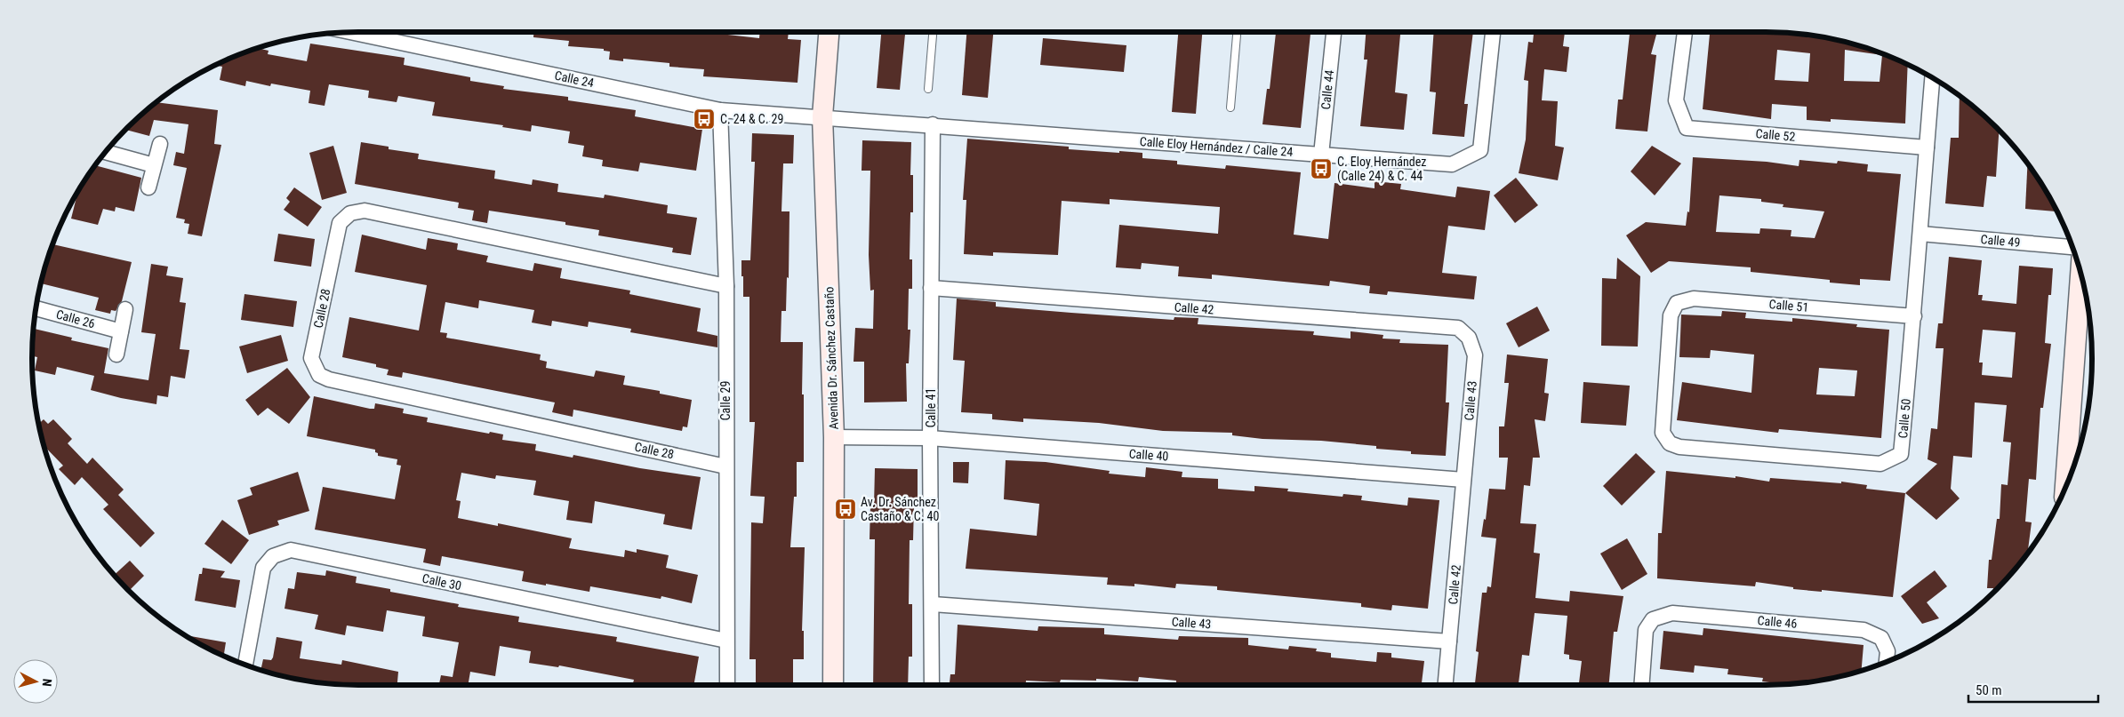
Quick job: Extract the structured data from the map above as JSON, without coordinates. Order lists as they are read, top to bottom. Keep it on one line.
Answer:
{"streets":{"street":["Calle 24","Calle 44","Calle 52","Calle Eloy Hernández / Calle 24","Calle 49","Calle 51","Calle 28","Calle 42","Calle 26","Avenida Dr. Sánchez Castaño","Calle 29","Calle 43","Calle 41","Calle 50","Calle 40","Calle 30","Calle 46"]},"crossings":[["Calle 24","Calle Eloy Hernández / Calle 24"],["Calle 24","Avenida Dr. Sánchez Castaño"],["Calle 24","Calle 29"],["Calle 44","Calle Eloy Hernández / Calle 24"],["Calle 52","Calle 50"],["Calle Eloy Hernández / Calle 24","Avenida Dr. Sánchez Castaño"],["Calle Eloy Hernández / Calle 24","Calle 41"],["Calle 49","Calle 50"],["Calle 51","Calle 50"],["Calle 28","Calle 29"],["Calle 42","Calle 43"],["Calle 42","Calle 41"],["Calle 42","Calle 40"],["Avenida Dr. Sánchez Castaño","Calle 40"],["Calle 29","Calle 30"],["Calle 43","Calle 41"],["Calle 43","Calle 40"],["Calle 41","Calle 40"]],"places":{"bus stop":["C. 24 & C. 29","C. Eloy Hernández (Calle 24) & C. 44","Av. Dr. Sánchez Castaño & C. 40"]},"scale_bar":"50 m","north":"right"}
